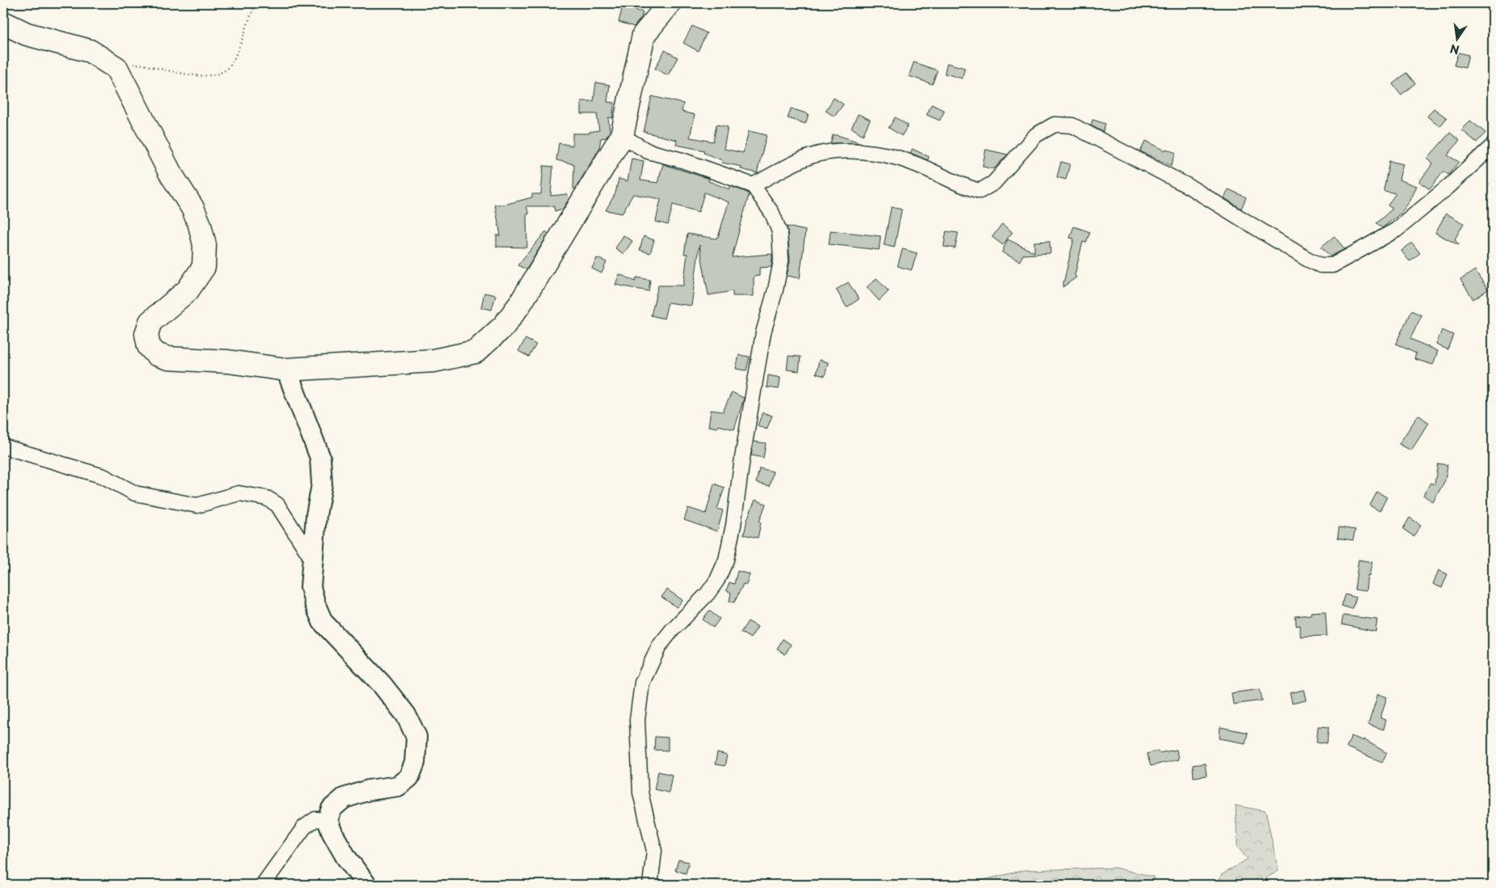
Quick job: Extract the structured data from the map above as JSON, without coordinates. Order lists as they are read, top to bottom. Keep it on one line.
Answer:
{"north":"bottom"}
